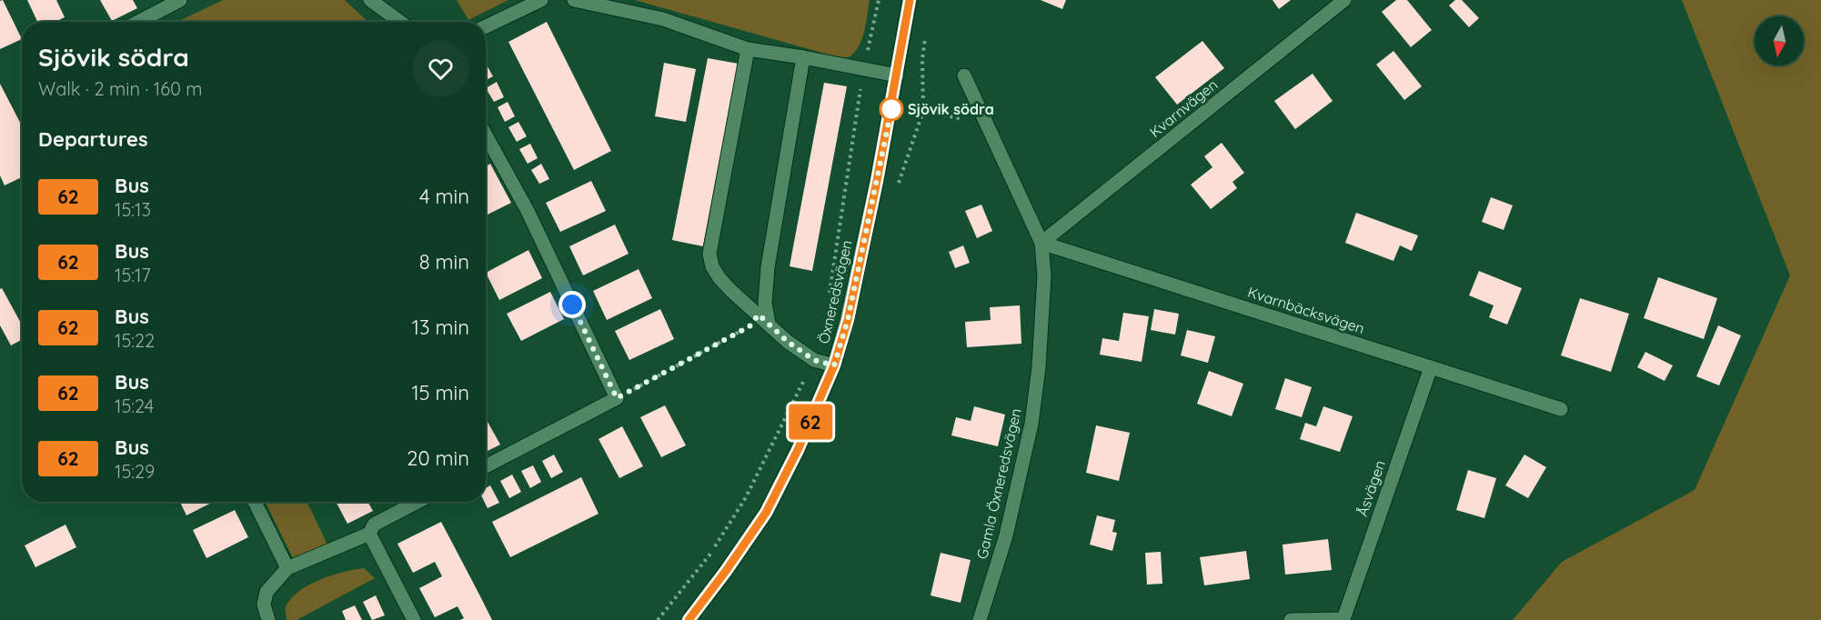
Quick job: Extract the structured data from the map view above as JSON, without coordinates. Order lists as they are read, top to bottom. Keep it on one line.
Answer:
{"streets":{"street":["Kvarnvägen","Öxneredsvägen","Kvarnbäcksvägen","Gamla Öxneredsvägen","Åsvägen"]},"crossings":[["Kvarnvägen","Kvarnbäcksvägen"],["Kvarnvägen","Gamla Öxneredsvägen"],["Kvarnbäcksvägen","Gamla Öxneredsvägen"],["Kvarnbäcksvägen","Åsvägen"]],"places":["Sjövik södra"],"lines":["bus line 62"],"north":"bottom","page":{"on_map":"62","heading":[["Sjövik södra","Walk · 2 min · 160 m"],"Departures"],"list":[{"mark":"62","name":"Bus","note":"15:13","value":"4 min"},{"mark":"62","name":"Bus","note":"15:17","value":"8 min"},{"mark":"62","name":"Bus","note":"15:22","value":"13 min"},{"mark":"62","name":"Bus","note":"15:24","value":"15 min"},{"mark":"62","name":"Bus","note":"15:29","value":"20 min"}]}}
